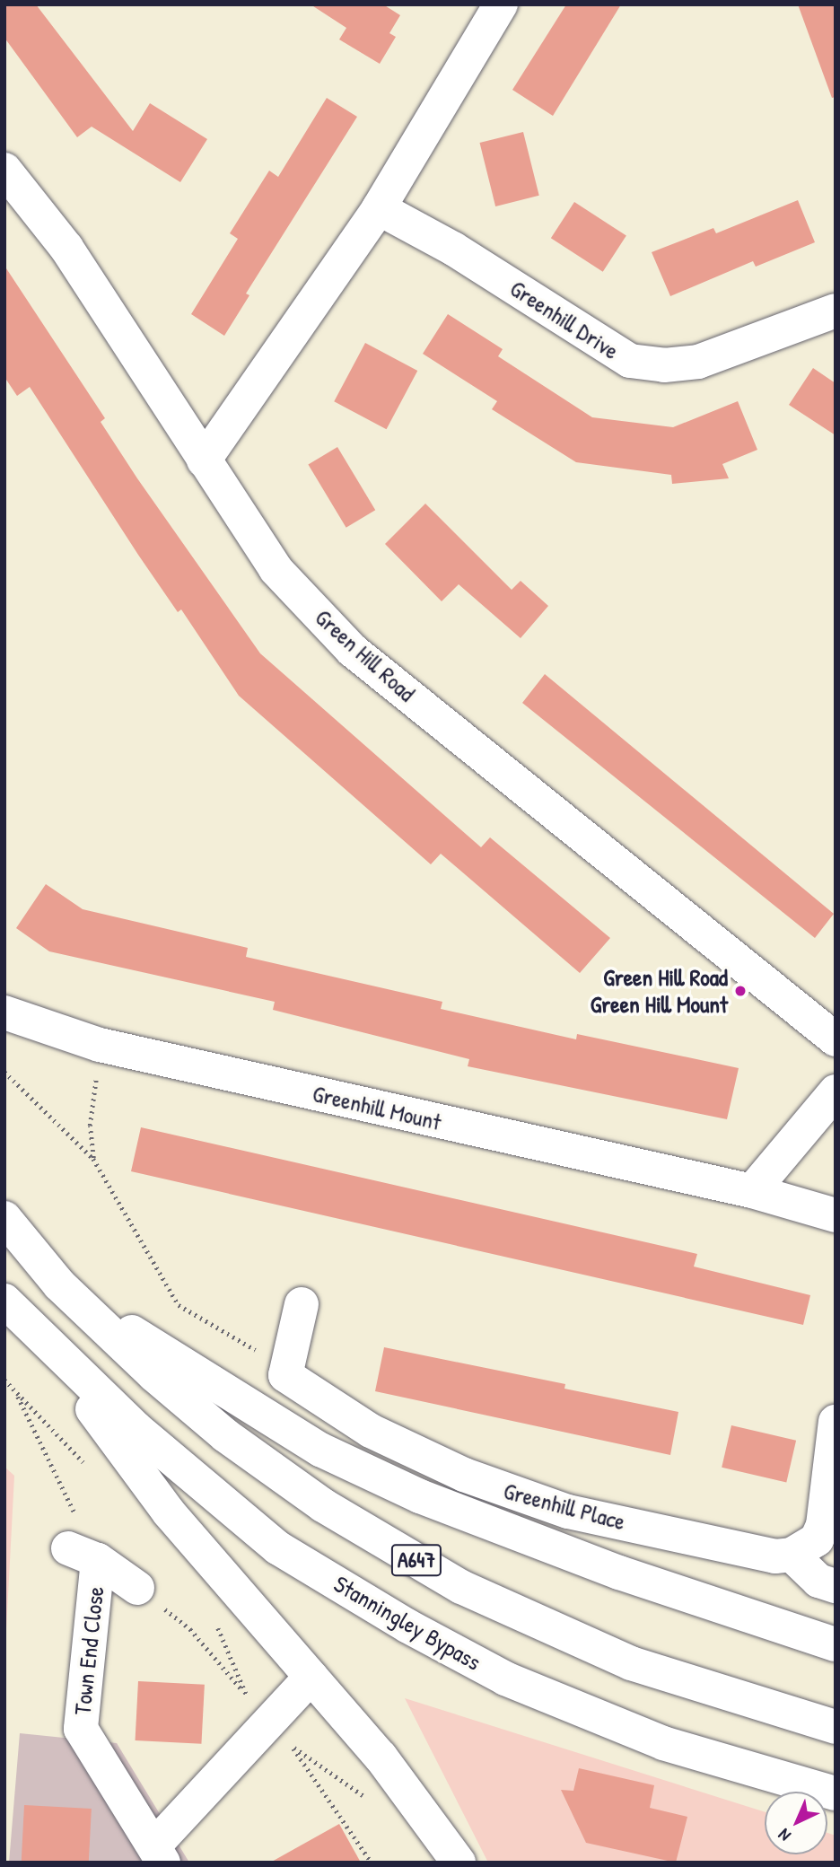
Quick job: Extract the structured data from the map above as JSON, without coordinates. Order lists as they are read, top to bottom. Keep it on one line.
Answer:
{"streets":{"street":["Greenhill Drive","Green Hill Road","Greenhill Mount","Greenhill Place","A647","Stanningley Bypass","Town End Close"]},"crossings":[["A647","Stanningley Bypass"],["A647","Town End Close"]],"places":["Green Hill Road Green Hill Mount"],"north":"bottom left"}
